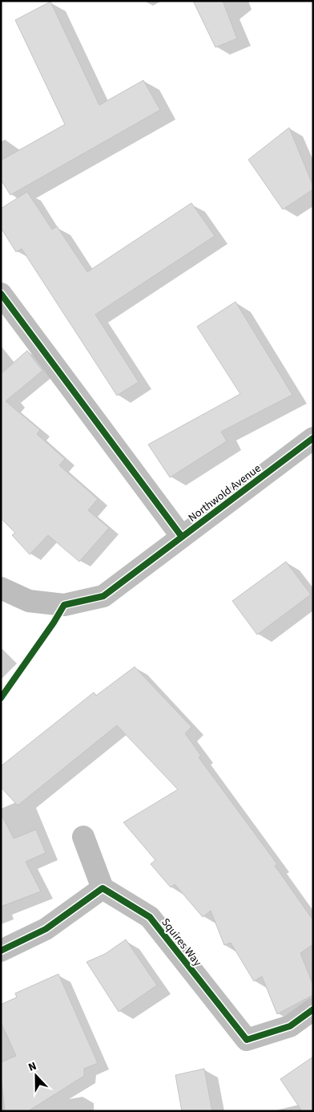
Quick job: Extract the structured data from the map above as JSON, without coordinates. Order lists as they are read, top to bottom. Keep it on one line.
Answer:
{"streets":{"street":["Northwold Avenue","Squires Way"]},"north":"top"}
